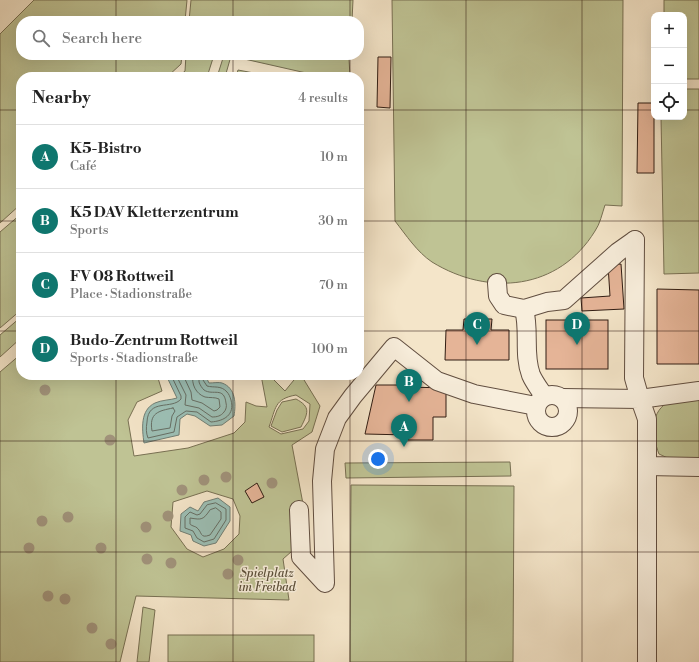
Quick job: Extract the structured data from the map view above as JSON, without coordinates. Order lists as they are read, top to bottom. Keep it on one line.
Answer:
{"parks":["Spielplatz im Freibad"],"page":{"map_buttons":["+","−"],"search":"Search here","heading":["Nearby","4 results"],"list":[{"mark":"A","name":"K5-Bistro","note":"Café","value":"10 m"},{"mark":"B","name":"K5 DAV Kletterzentrum","note":"Sports","value":"30 m"},{"mark":"C","name":"FV 08 Rottweil","note":"Place · Stadionstraße","value":"70 m"},{"mark":"D","name":"Budo-Zentrum Rottweil","note":"Sports · Stadionstraße","value":"100 m"}],"pins":["C","D","B","A"]}}
